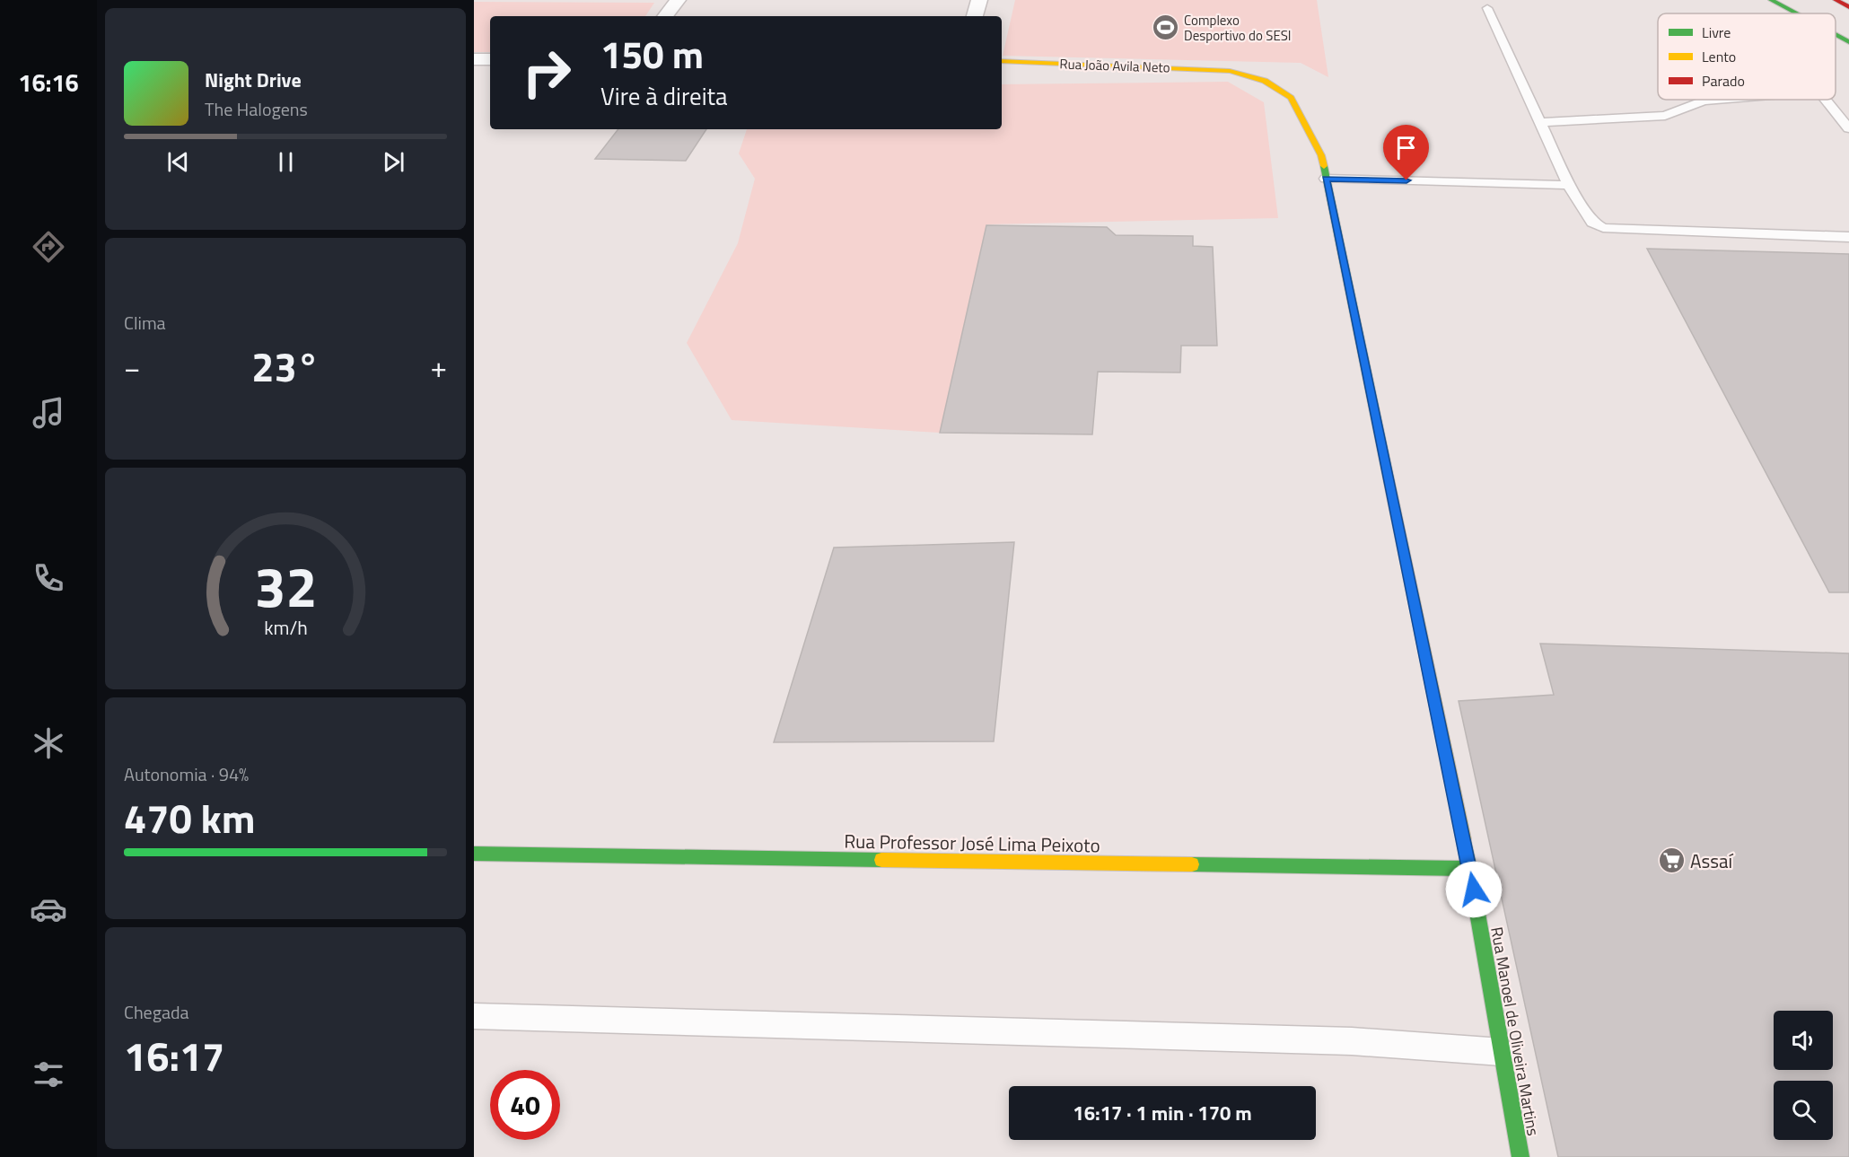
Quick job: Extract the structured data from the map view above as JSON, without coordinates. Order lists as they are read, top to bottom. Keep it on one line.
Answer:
{"streets":{"street":["Rua João Avila Neto","Rua Professor José Lima Peixoto","Rua Manoel de Oliveira Martins"]},"crossings":[["Rua João Avila Neto","Rua Manoel de Oliveira Martins"],["Rua Professor José Lima Peixoto","Rua Manoel de Oliveira Martins"]],"places":{"sports":["Complexo Desportivo do SESI"],"supermarket":["Assaí"]},"legend":["Livre","Lento","Parado"],"page":{"tabs":"16:16","turn":["150 m","Vire à direita"],"song":["Night Drive","The Halogens"],"tile":["Clima",["Autonomia · 94%","470 km"],["Chegada","16:17"]],"heat":["−","23°","+"],"limit":"40","trip":"16:17 · 1 min · 170 m","gauge":["32","km/h"]}}
